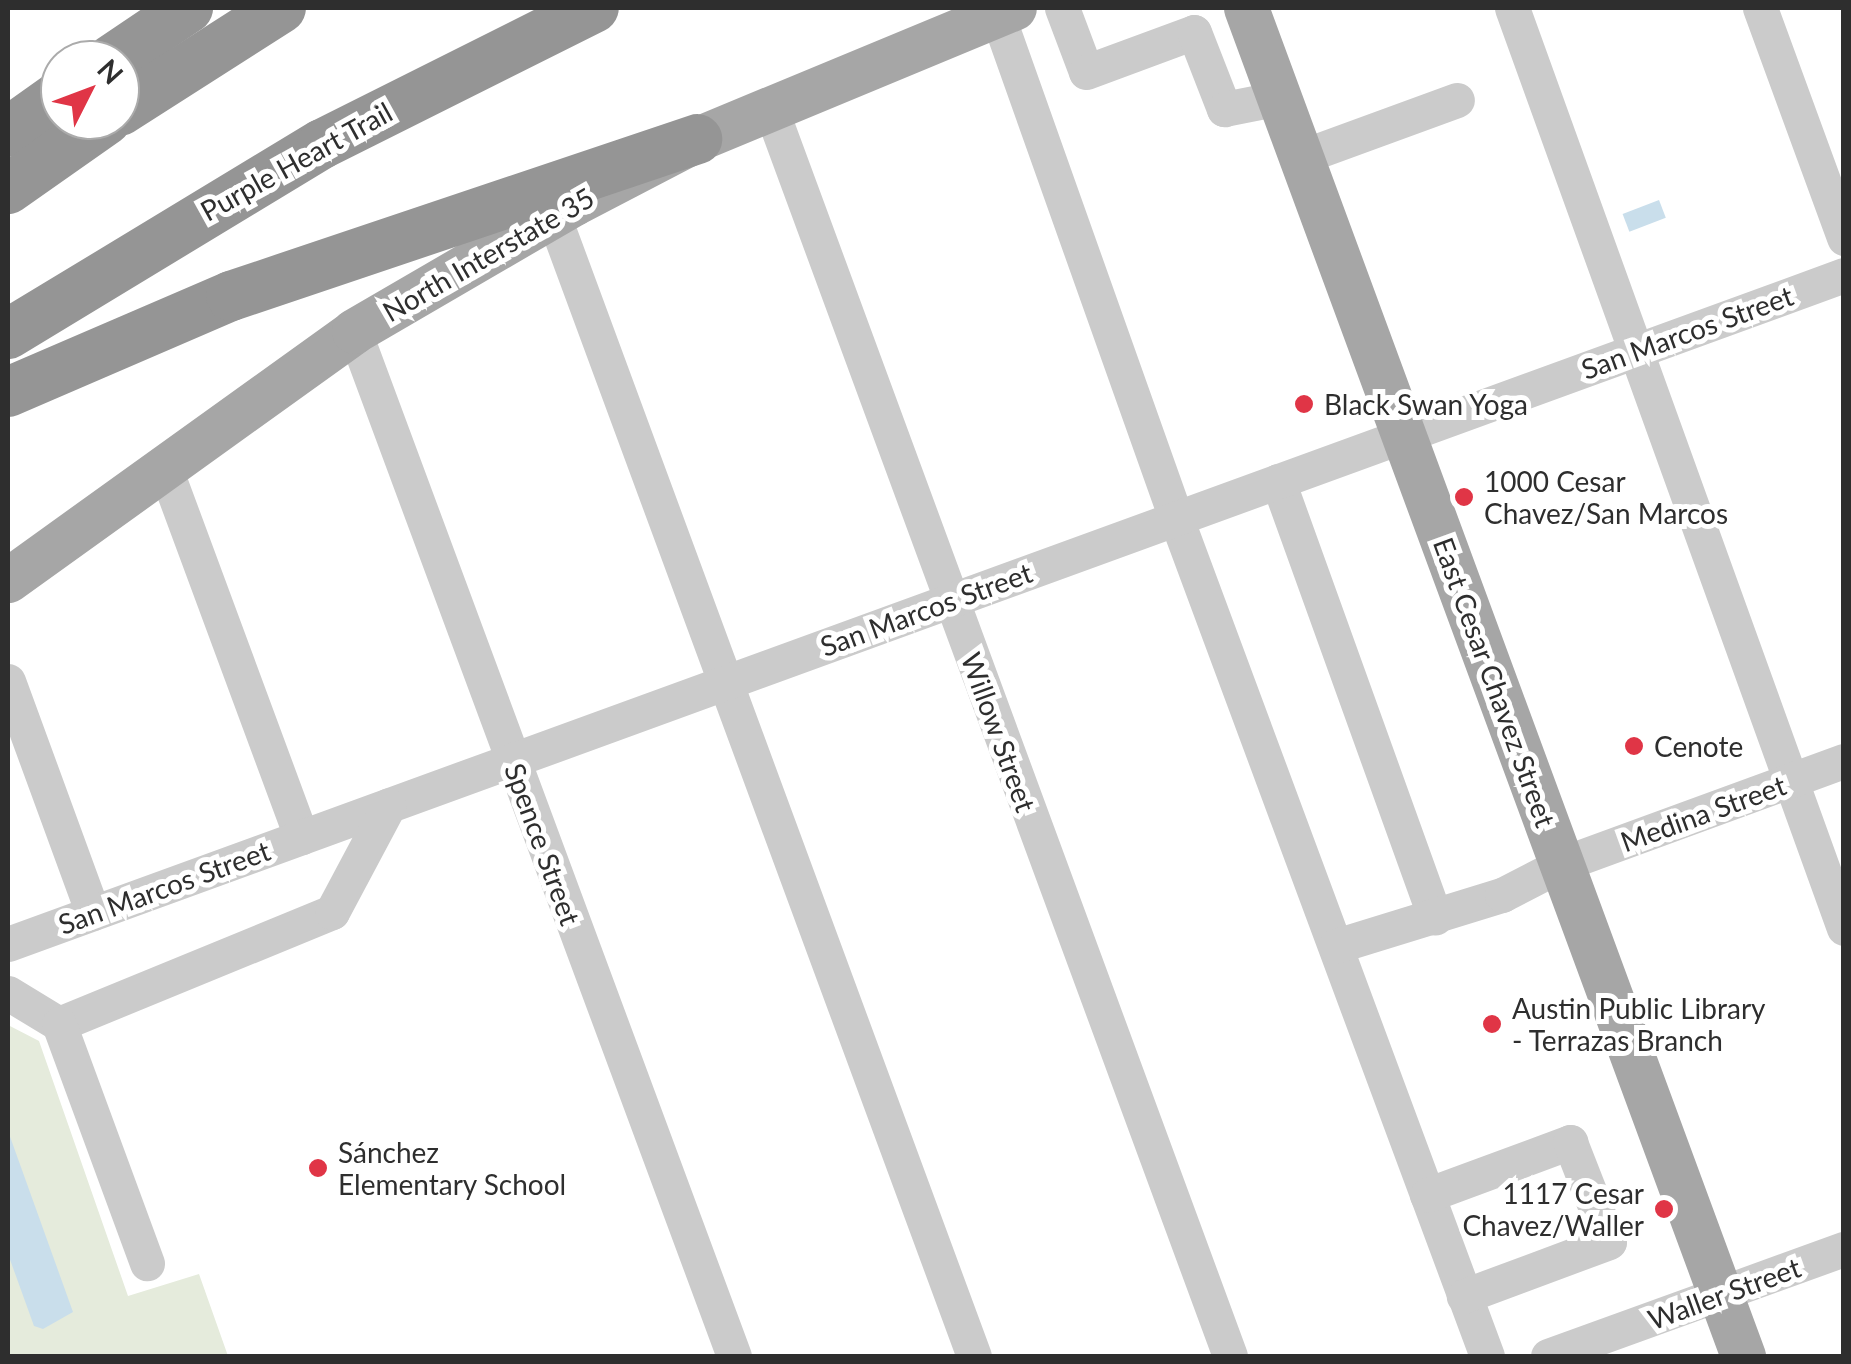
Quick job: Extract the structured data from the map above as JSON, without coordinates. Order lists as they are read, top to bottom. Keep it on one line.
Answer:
{"streets":{"highway":["Purple Heart Trail"],"main road":["North Interstate 35","East Cesar Chavez Street"],"street":["San Marcos Street","Willow Street","Medina Street","Spence Street","Waller Street"]},"crossings":[["North Interstate 35","Willow Street"],["North Interstate 35","Spence Street"],["San Marcos Street","East Cesar Chavez Street"],["San Marcos Street","Willow Street"],["San Marcos Street","Spence Street"],["East Cesar Chavez Street","Medina Street"],["East Cesar Chavez Street","Waller Street"]],"places":["Black Swan Yoga","1000 Cesar Chavez/San Marcos","Cenote","Austin Public Library - Terrazas Branch","Sánchez Elementary School","1117 Cesar Chavez/Waller"],"north":"top right"}
